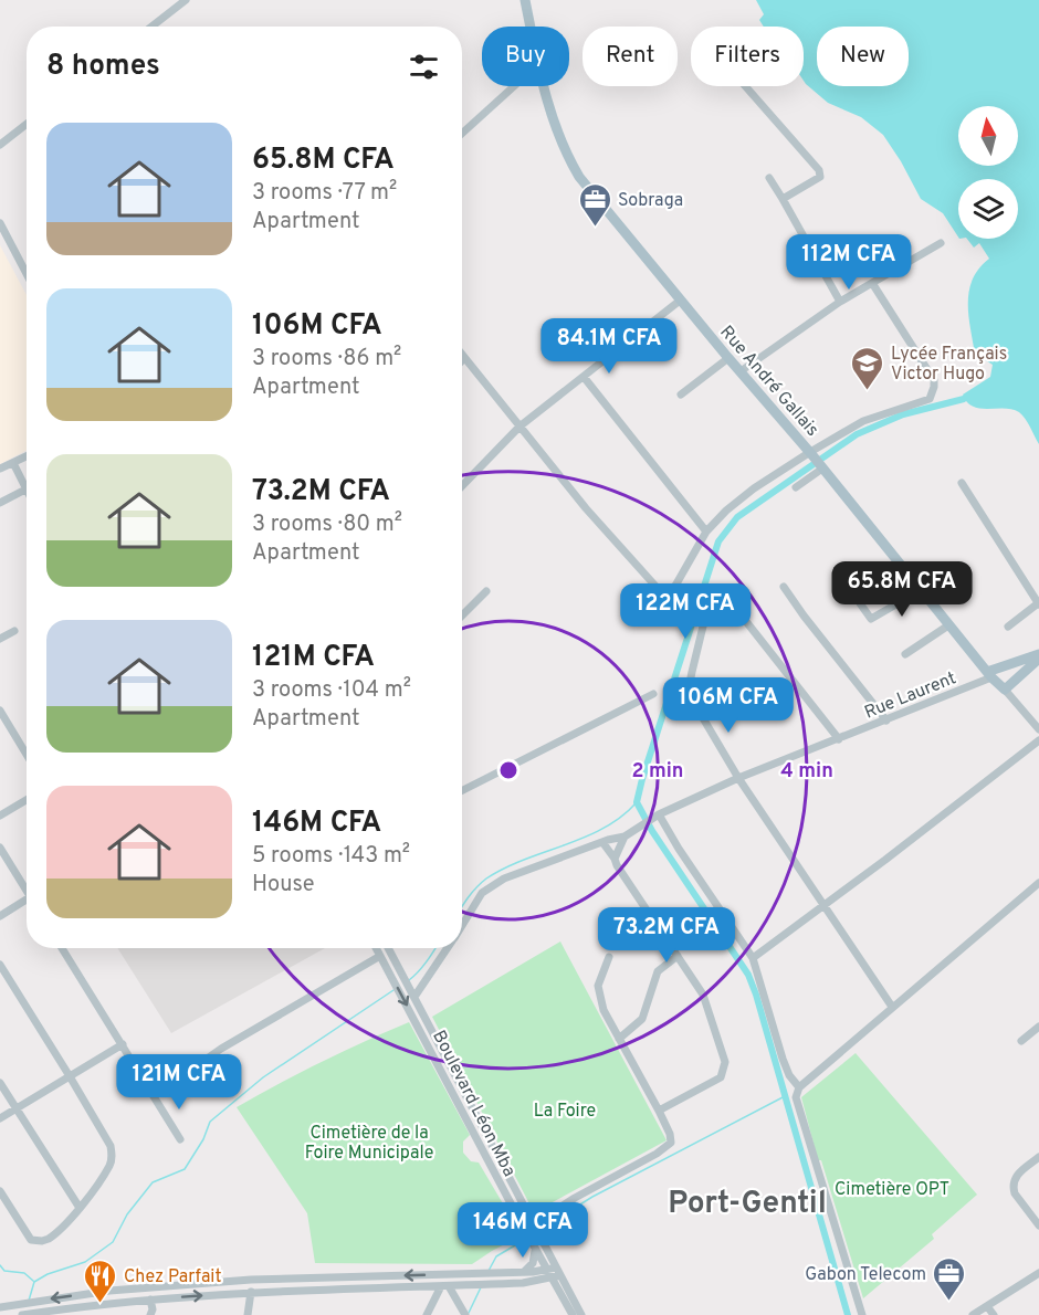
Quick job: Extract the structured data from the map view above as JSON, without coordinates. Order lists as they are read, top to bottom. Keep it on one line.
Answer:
{"streets":{"main road":["Rue André Gallais"],"street":["Rue Laurent","Boulevard Léon Mba"]},"crossings":[["Rue André Gallais","Rue Laurent"],["Rue Laurent","Boulevard Léon Mba"]],"districts":["Port-Gentil"],"parks":["La Foire","Cimetière de la Foire Municipale","Cimetière OPT"],"places":{"office":["Sobraga","Gabon Telecom"],"school or university":["Lycée Français Victor Hugo"],"restaurant":["Chez Parfait"]},"north":"top","page":{"chip":["Buy","Rent","Filters","New"],"heading":"8 homes","list":[{"name":"65.8M CFA","note":"3 rooms · 77 m² · Apartment"},{"name":"106M CFA","note":"3 rooms · 86 m² · Apartment"},{"name":"73.2M CFA","note":"3 rooms · 80 m² · Apartment"},{"name":"121M CFA","note":"3 rooms · 104 m² · Apartment"},{"name":"146M CFA","note":"5 rooms · 143 m² · House"}],"price":["112M CFA","84.1M CFA","65.8M CFA","122M CFA","106M CFA","73.2M CFA","121M CFA","146M CFA"]},"rings":["2 min","4 min"]}
